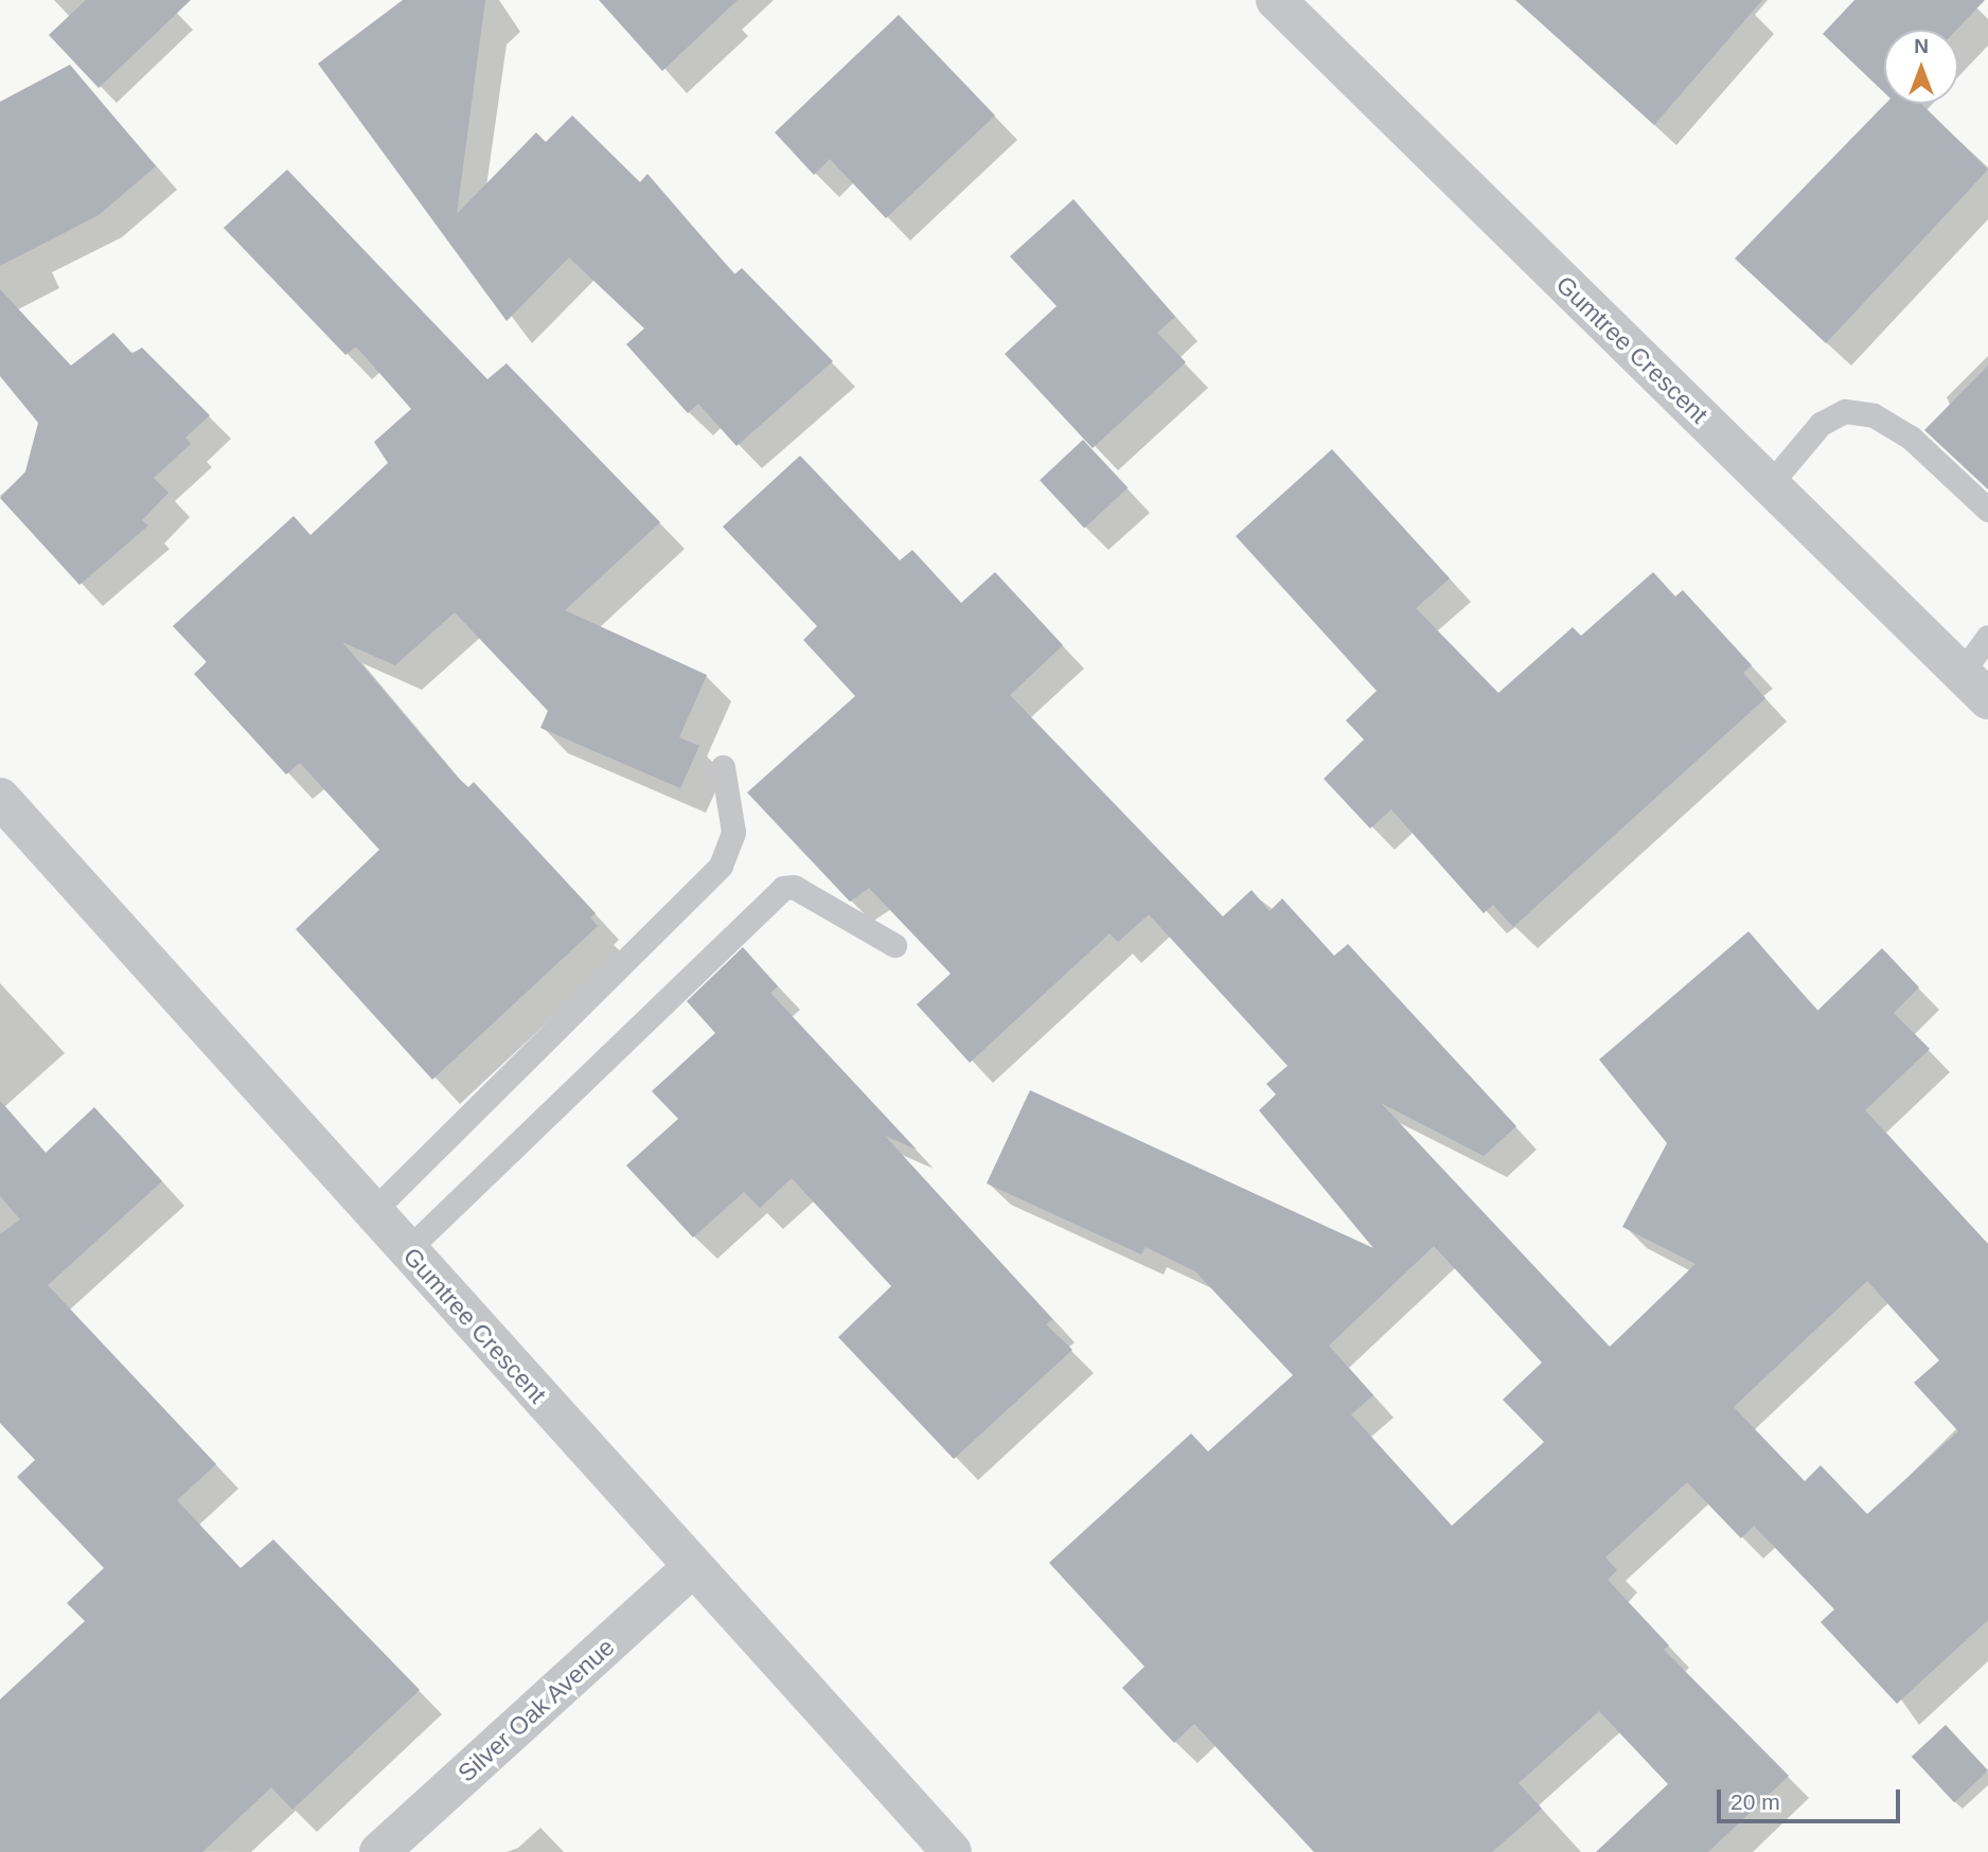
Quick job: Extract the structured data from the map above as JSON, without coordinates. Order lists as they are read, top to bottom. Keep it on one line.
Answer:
{"streets":{"street":["Gumtree Crescent","Silver Oak Avenue"]},"crossings":[["Gumtree Crescent","Silver Oak Avenue"]],"scale_bar":"20 m","north":"top"}
